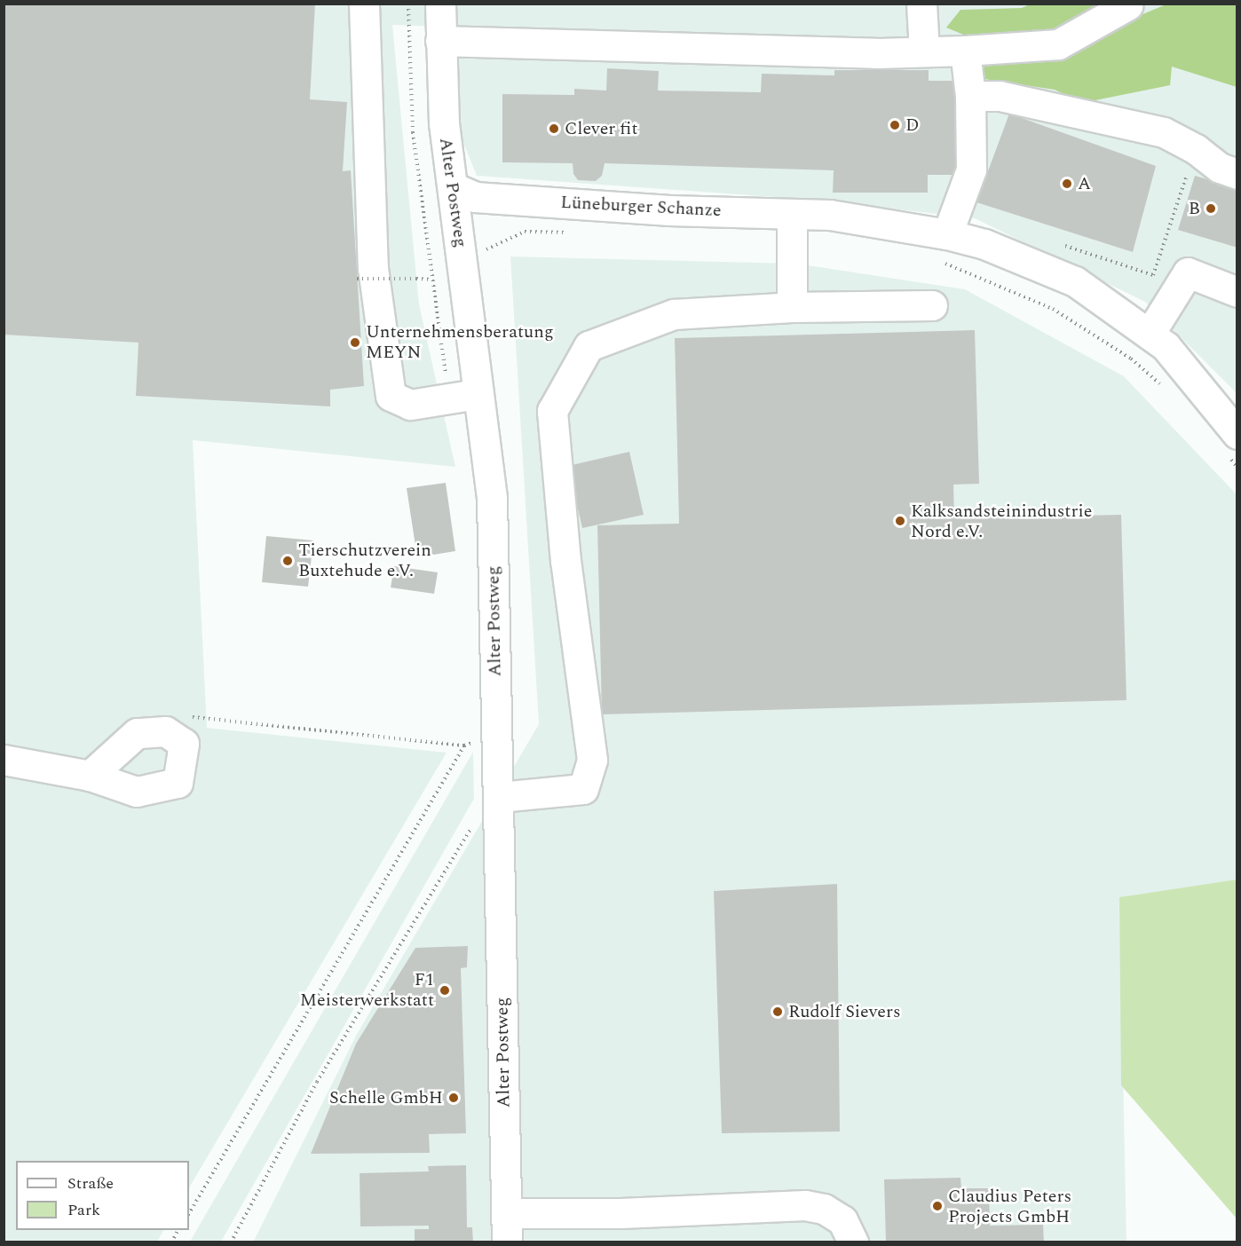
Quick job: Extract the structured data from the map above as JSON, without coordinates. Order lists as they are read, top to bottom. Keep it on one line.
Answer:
{"streets":{"street":["Alter Postweg","Lüneburger Schanze"]},"crossings":[["Alter Postweg","Lüneburger Schanze"]],"places":["D","Clever fit","A","B","Unternehmensberatung MEYN","Kalksandsteinindustrie Nord e.V.","Tierschutzverein Buxtehude e.V.","F1 Meisterwerkstatt","Rudolf Sievers","Schelle GmbH","Claudius Peters Projects GmbH"],"legend":["Straße","Park"]}
